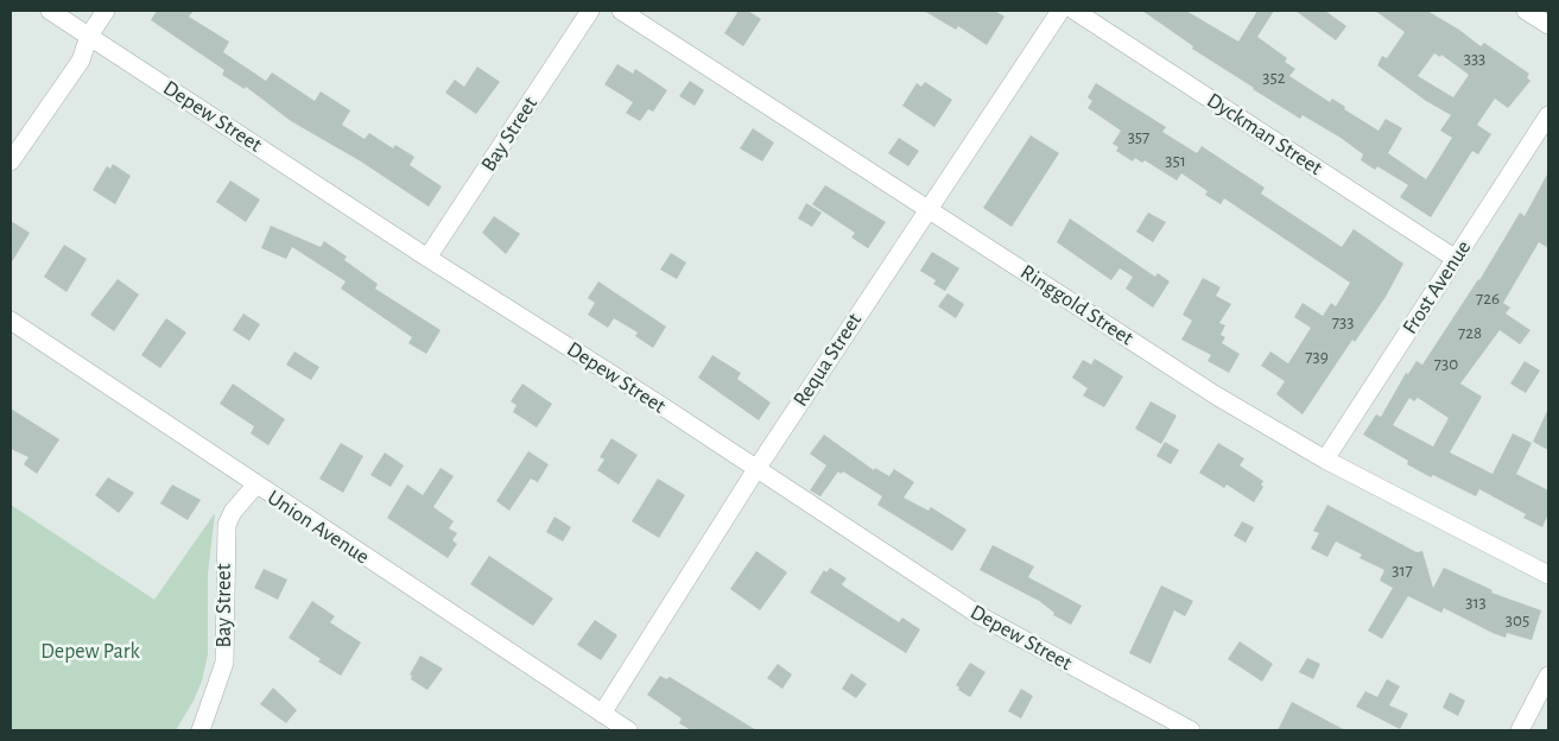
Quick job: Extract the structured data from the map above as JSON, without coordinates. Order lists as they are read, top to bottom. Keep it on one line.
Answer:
{"streets":{"street":["Depew Street","Bay Street","Dyckman Street","Frost Avenue","Ringgold Street","Requa Street","Union Avenue"]},"crossings":[["Depew Street","Bay Street"],["Depew Street","Requa Street"],["Bay Street","Union Avenue"],["Dyckman Street","Frost Avenue"],["Frost Avenue","Ringgold Street"],["Ringgold Street","Requa Street"],["Requa Street","Union Avenue"]],"parks":["Depew Park"],"house_numbers":["333","352","357","351","726","733","728","739","730","317","313","305"]}
